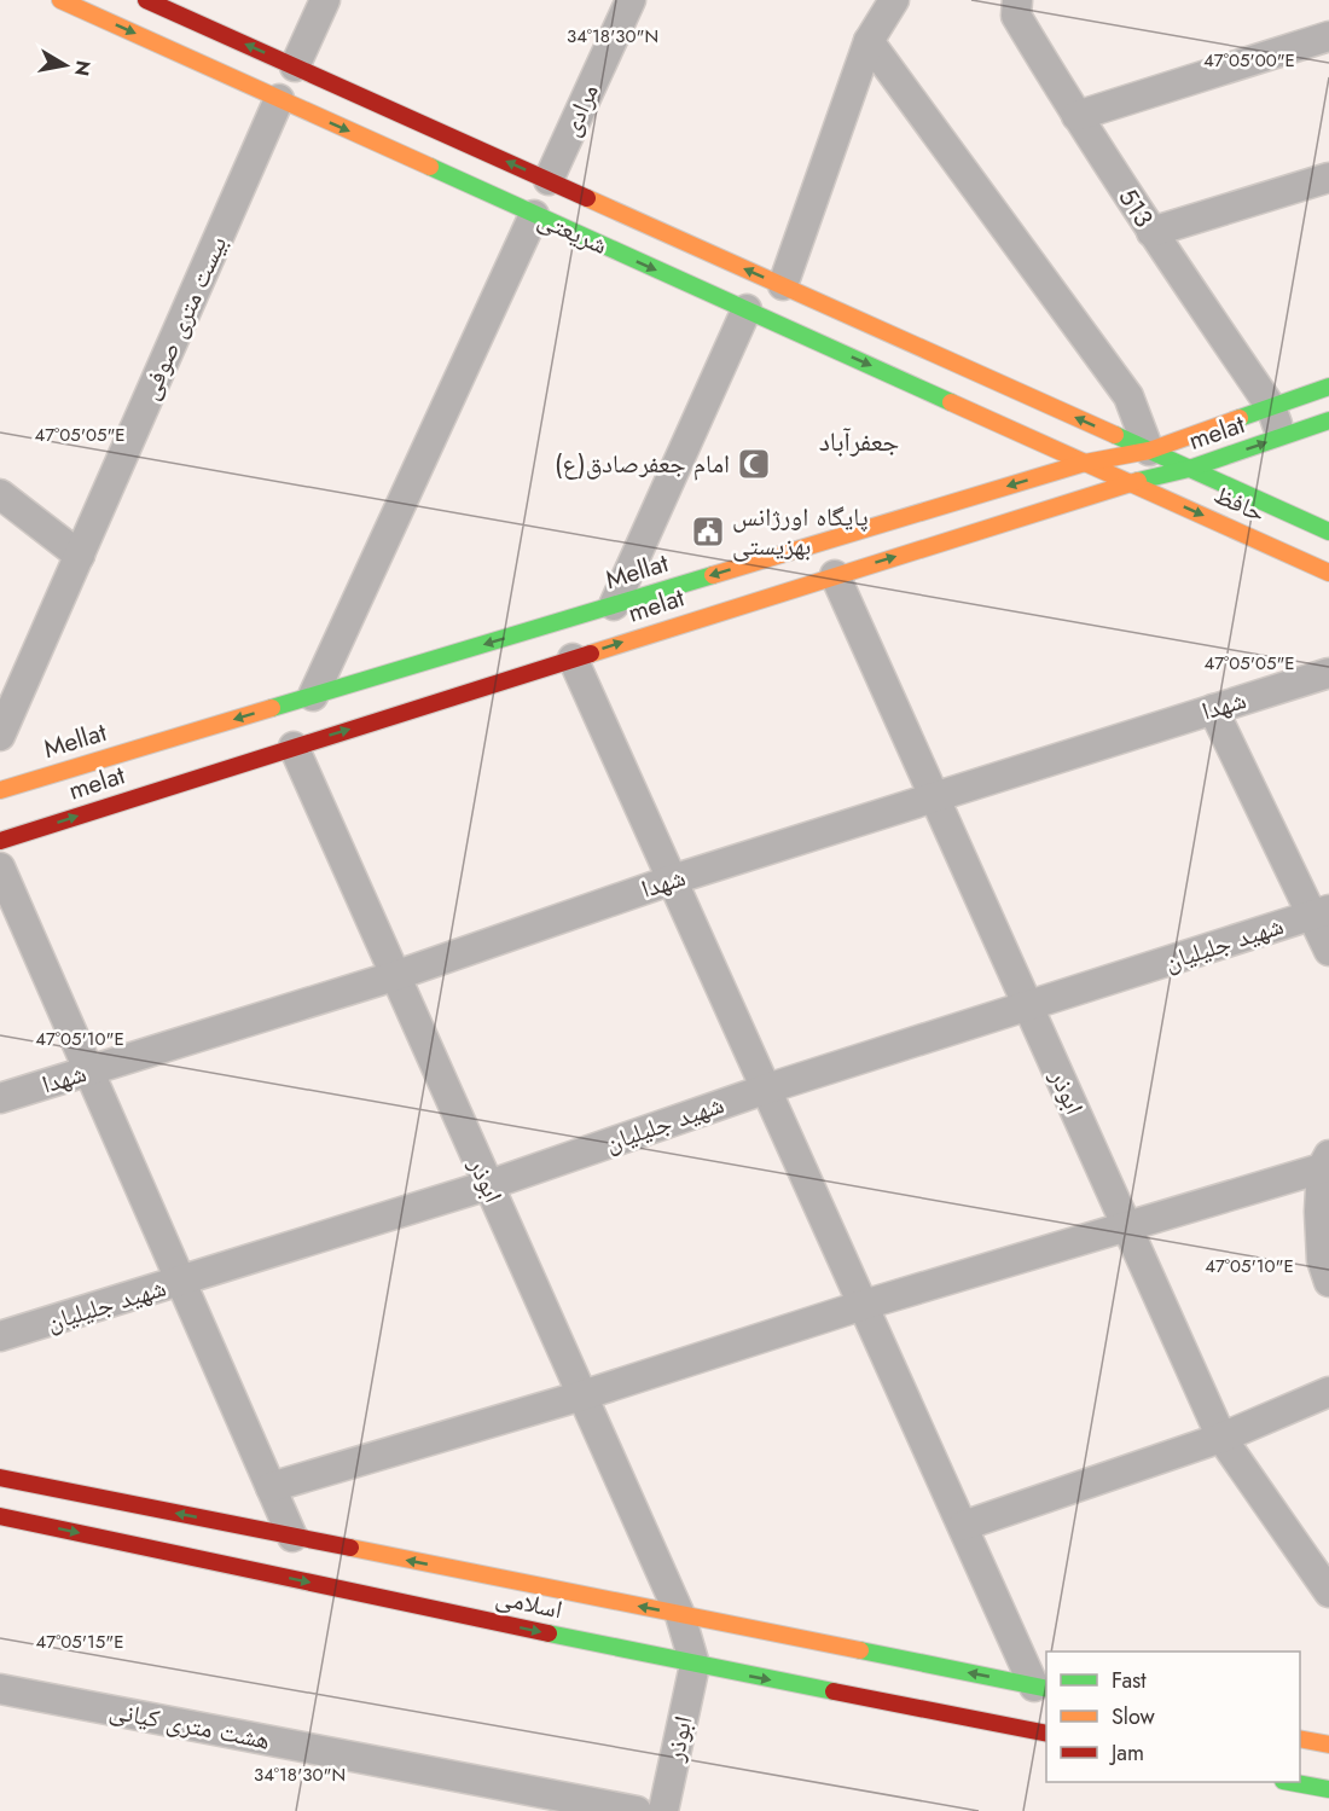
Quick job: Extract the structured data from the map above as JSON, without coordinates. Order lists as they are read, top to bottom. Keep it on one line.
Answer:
{"streets":{"street":["مرادی","513","شریعتی","بیست متری صوفی","melat","حافظ","Mellat","شهدا","شهید جلیلیان","ابوذر","اسلامی","هشت متری کیانی"]},"crossings":[["مرادی","شریعتی"],["513","melat"],["513","Mellat"],["شریعتی","بیست متری صوفی"],["شریعتی","حافظ"],["شریعتی","Mellat"],["melat","حافظ"],["melat","Mellat"],["melat","ابوذر"],["حافظ","Mellat"],["Mellat","ابوذر"],["شهدا","ابوذر"],["شهید جلیلیان","ابوذر"],["ابوذر","اسلامی"]],"one_way":["melat","Mellat"],"districts":["جعفرآباد"],"places":{"mosque":["امام جعفرصادق(ع)"],"public building":["پایگاه اورژانس بهزیستی"]},"legend":["Fast","Slow","Jam"],"north":"right","coordinates":["34°18'30\"N","47°05'00\"E","47°05'05\"E","47°05'10\"E","47°05'15\"E"]}
